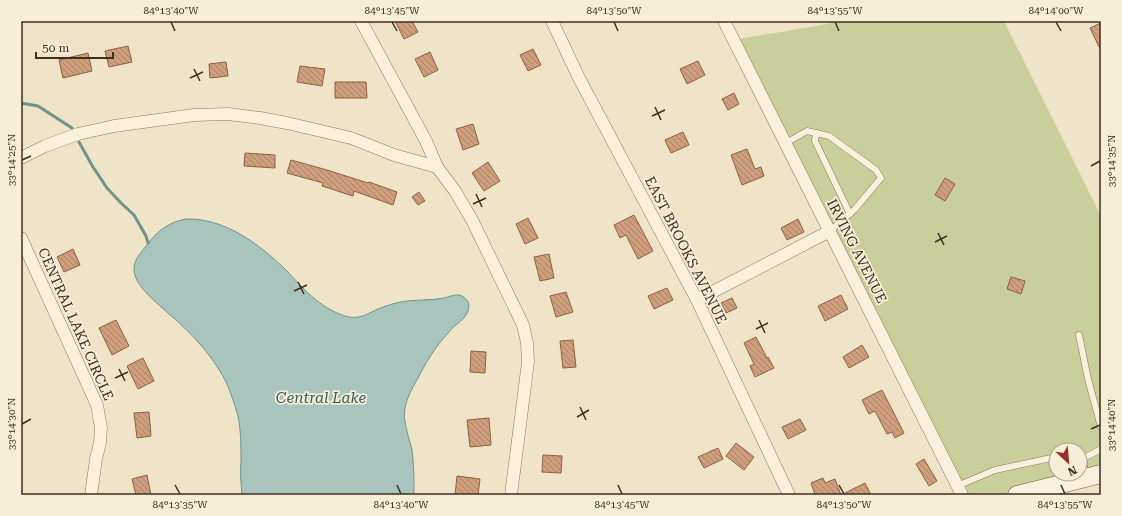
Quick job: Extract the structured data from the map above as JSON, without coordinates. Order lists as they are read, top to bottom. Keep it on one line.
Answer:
{"streets":{"street":["EAST BROOKS AVENUE","IRVING AVENUE","CENTRAL LAKE CIRCLE"]},"water":["Central Lake"],"scale_bar":"50 m","north":"bottom right","coordinates":["84°13'40\"W","84°13'45\"W","84°13'50\"W","84°13'55\"W","84°14'00\"W","33°14'25\"N","33°14'35\"N","33°14'30\"N","33°14'40\"N","84°13'35\"W"]}
